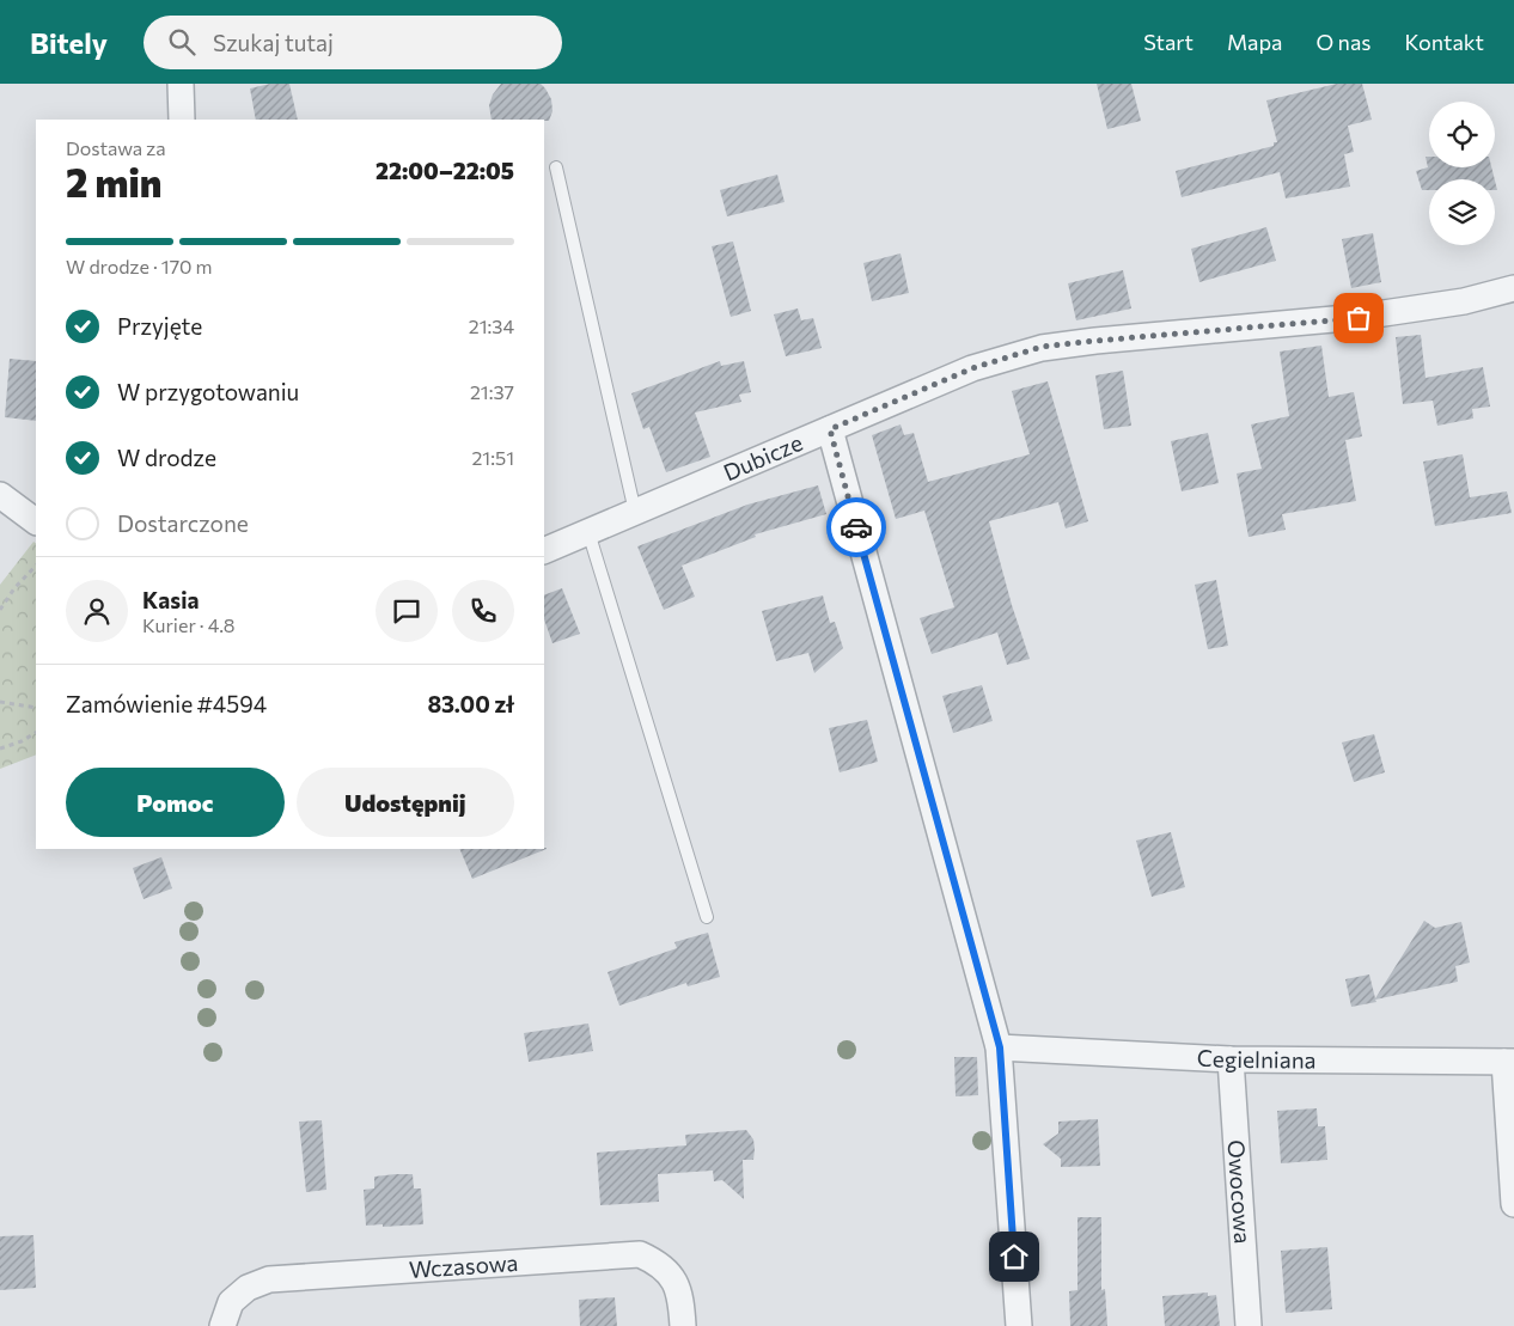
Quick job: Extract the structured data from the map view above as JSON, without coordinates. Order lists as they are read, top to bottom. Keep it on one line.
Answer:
{"streets":{"street":["Dubicze","Cegielniana","Owocowa","Wczasowa"]},"crossings":[["Cegielniana","Owocowa"]],"page":{"header":"Bitely","search":"Szukaj tutaj","nav":["Start","Mapa","O nas","Kontakt"],"heading":["2 min","Dostawa za","22:00–22:05"],"panel":["Kasia","Kurier · 4.8","Zamówienie #4594","83.00 zł"],"bar":"W drodze · 170 m","list":[["Przyjęte","21:34"],["W przygotowaniu","21:37"],["W drodze","21:51"],"Dostarczone"],"buttons":["Pomoc","Udostępnij"]}}
